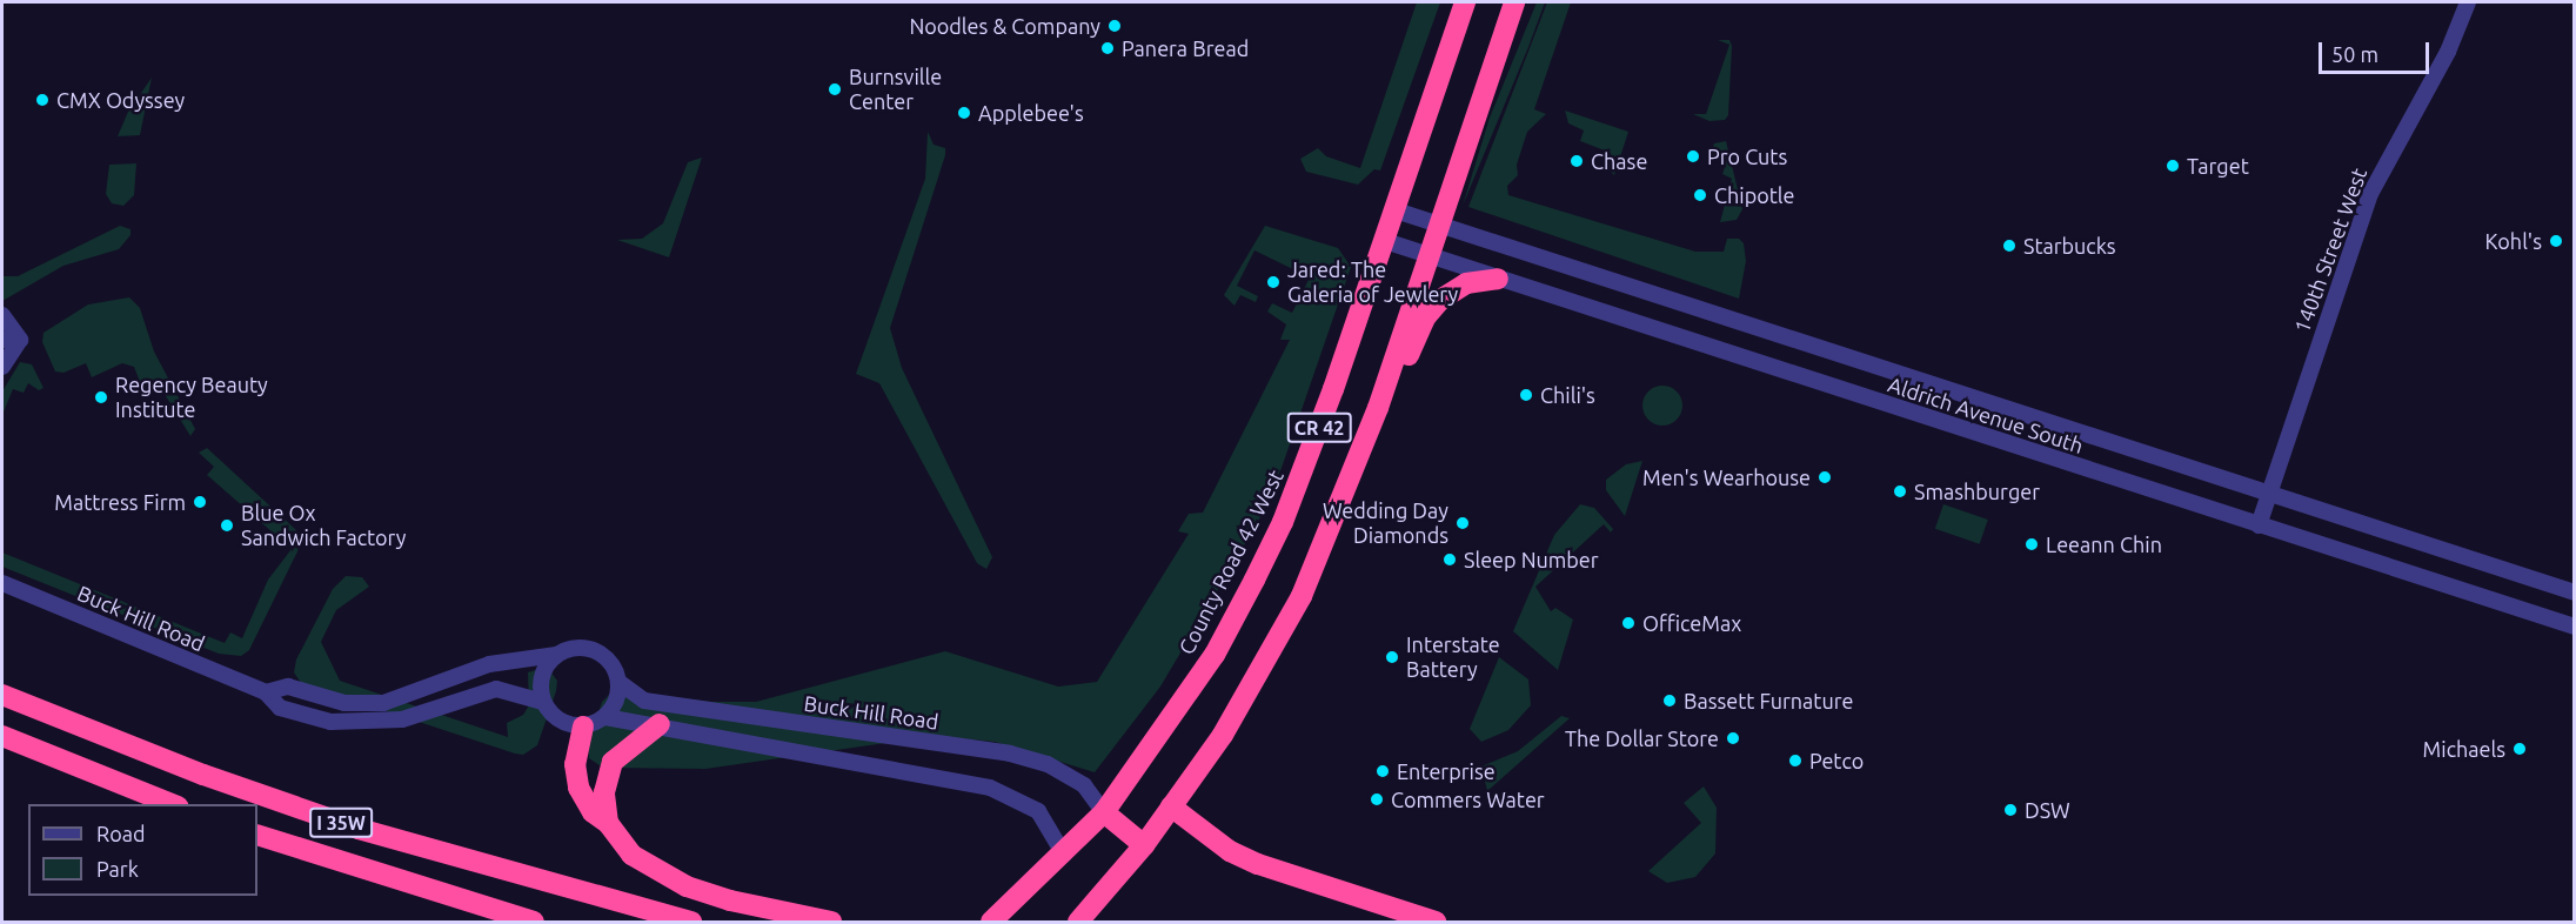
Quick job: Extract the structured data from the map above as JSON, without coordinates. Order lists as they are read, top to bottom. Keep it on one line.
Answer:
{"streets":{"highway":["CR 42","County Road 42 West","I 35W"],"street":["140th Street West","Aldrich Avenue South","Buck Hill Road"]},"crossings":[["140th Street West","Aldrich Avenue South"],["Aldrich Avenue South","CR 42"],["Aldrich Avenue South","County Road 42 West"],["County Road 42 West","Buck Hill Road"]],"places":["Noodles & Company","Panera Bread","Burnsville Center","CMX Odyssey","Applebee's","Pro Cuts","Chase","Target","Chipotle","Kohl's","Starbucks","Jared: The Galeria of Jewlery","Chili's","Regency Beauty Institute","Men's Wearhouse","Smashburger","Mattress Firm","Wedding Day Diamonds","Blue Ox Sandwich Factory","Leeann Chin","Sleep Number","OfficeMax","Interstate Battery","Bassett Furnature","The Dollar Store","Michaels","Petco","Enterprise","Commers Water","DSW"],"legend":["Road","Park"],"scale_bar":"50 m"}
